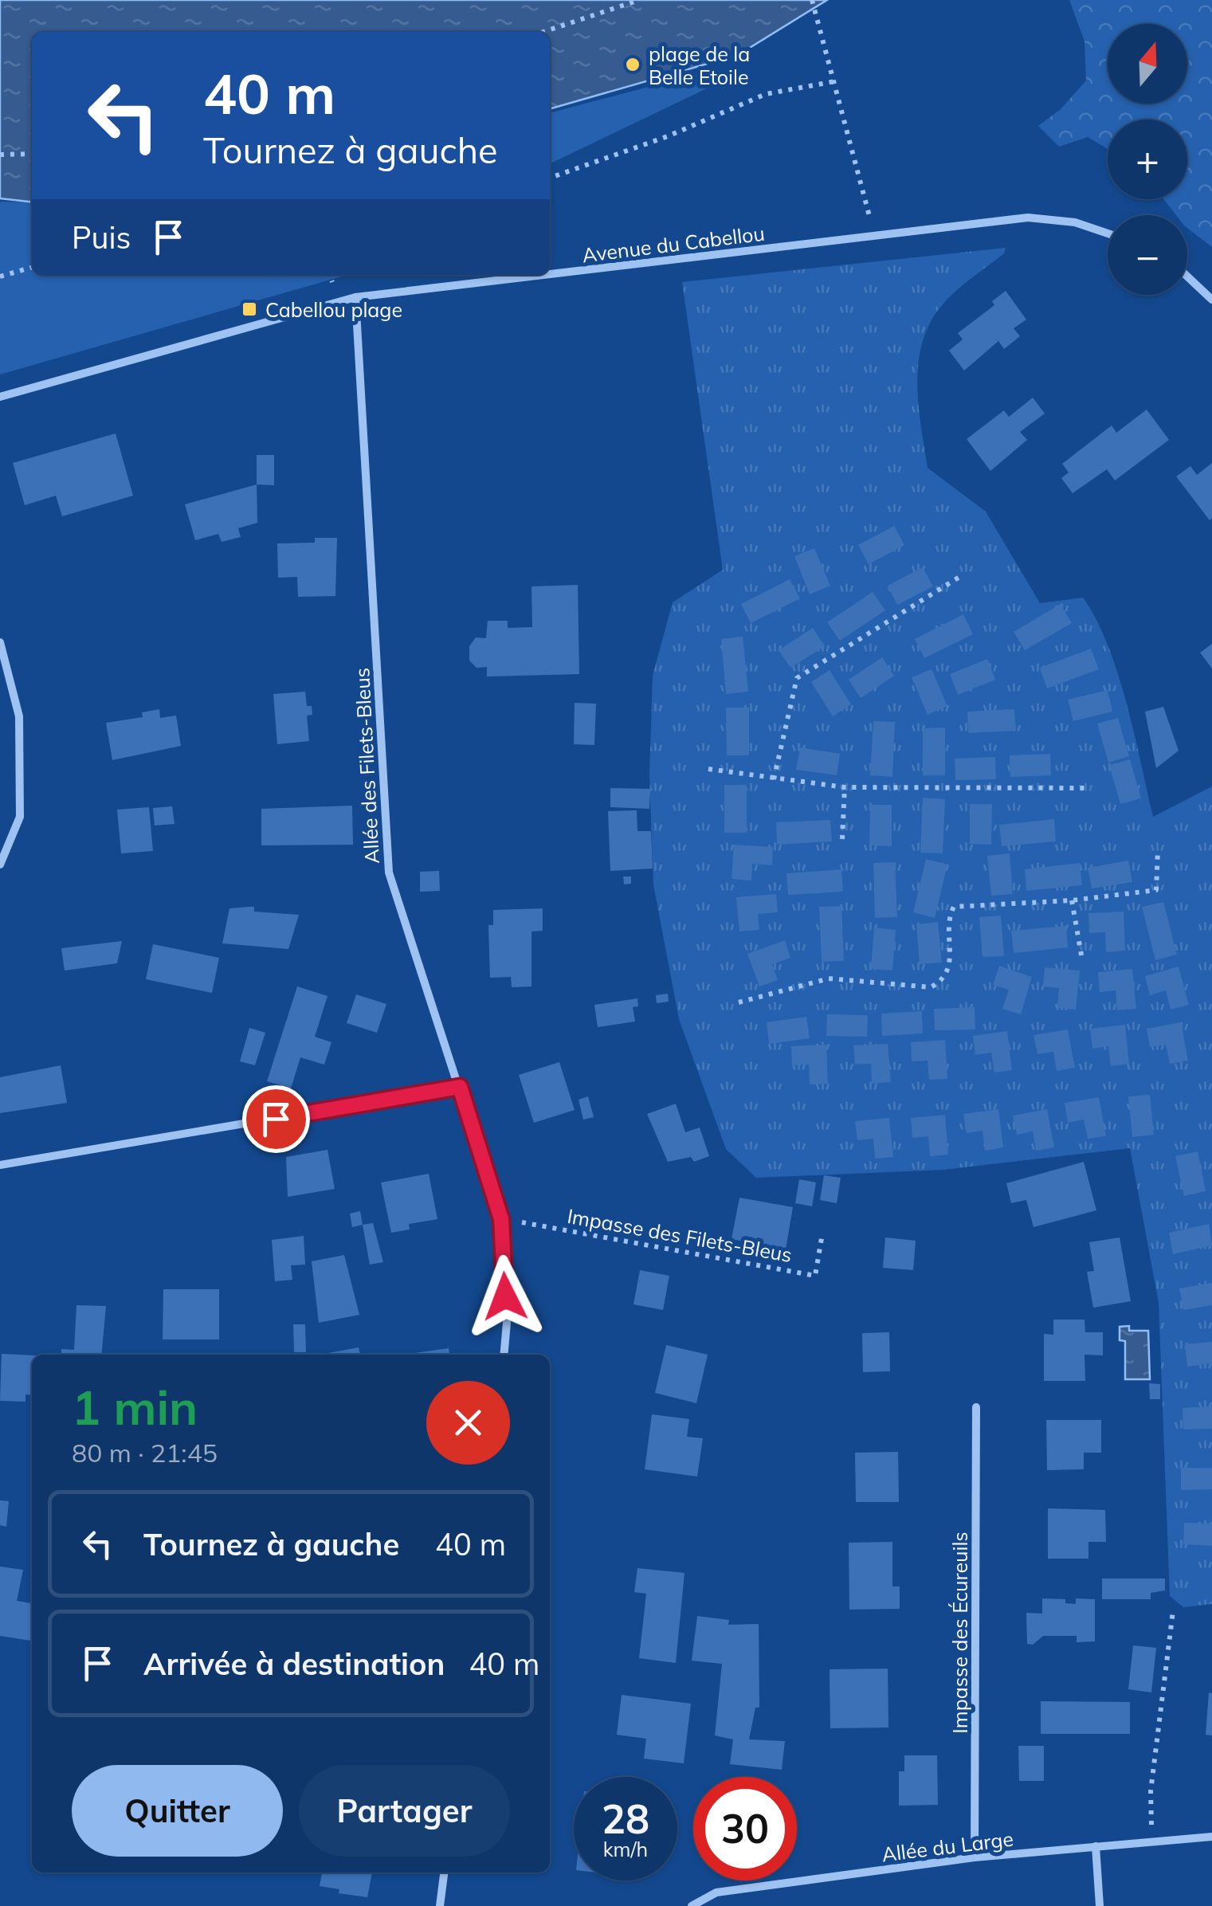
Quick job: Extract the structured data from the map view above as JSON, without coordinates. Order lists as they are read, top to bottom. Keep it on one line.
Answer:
{"streets":{"street":["Avenue du Cabellou","Allée des Filets-Bleus","Impasse des Écureuils","Allée du Large"],"path":["Impasse des Filets-Bleus"]},"crossings":[["Avenue du Cabellou","Allée des Filets-Bleus"],["Allée des Filets-Bleus","Impasse des Filets-Bleus"],["Impasse des Écureuils","Allée du Large"]],"places":{"other":["plage de la Belle Etoile"],"transit":["Cabellou plage"]},"north":"top","page":{"map_buttons":["+","−"],"turn":["40 m","Tournez à gauche"],"then":"Puis","heading":["1 min","80 m · 21:45"],"list":[{"name":"Tournez à gauche","value":"40 m"},{"name":"Arrivée à destination","value":"40 m"}],"buttons":["Quitter","Partager"],"speed":"28 km/h","limit":"30"}}
